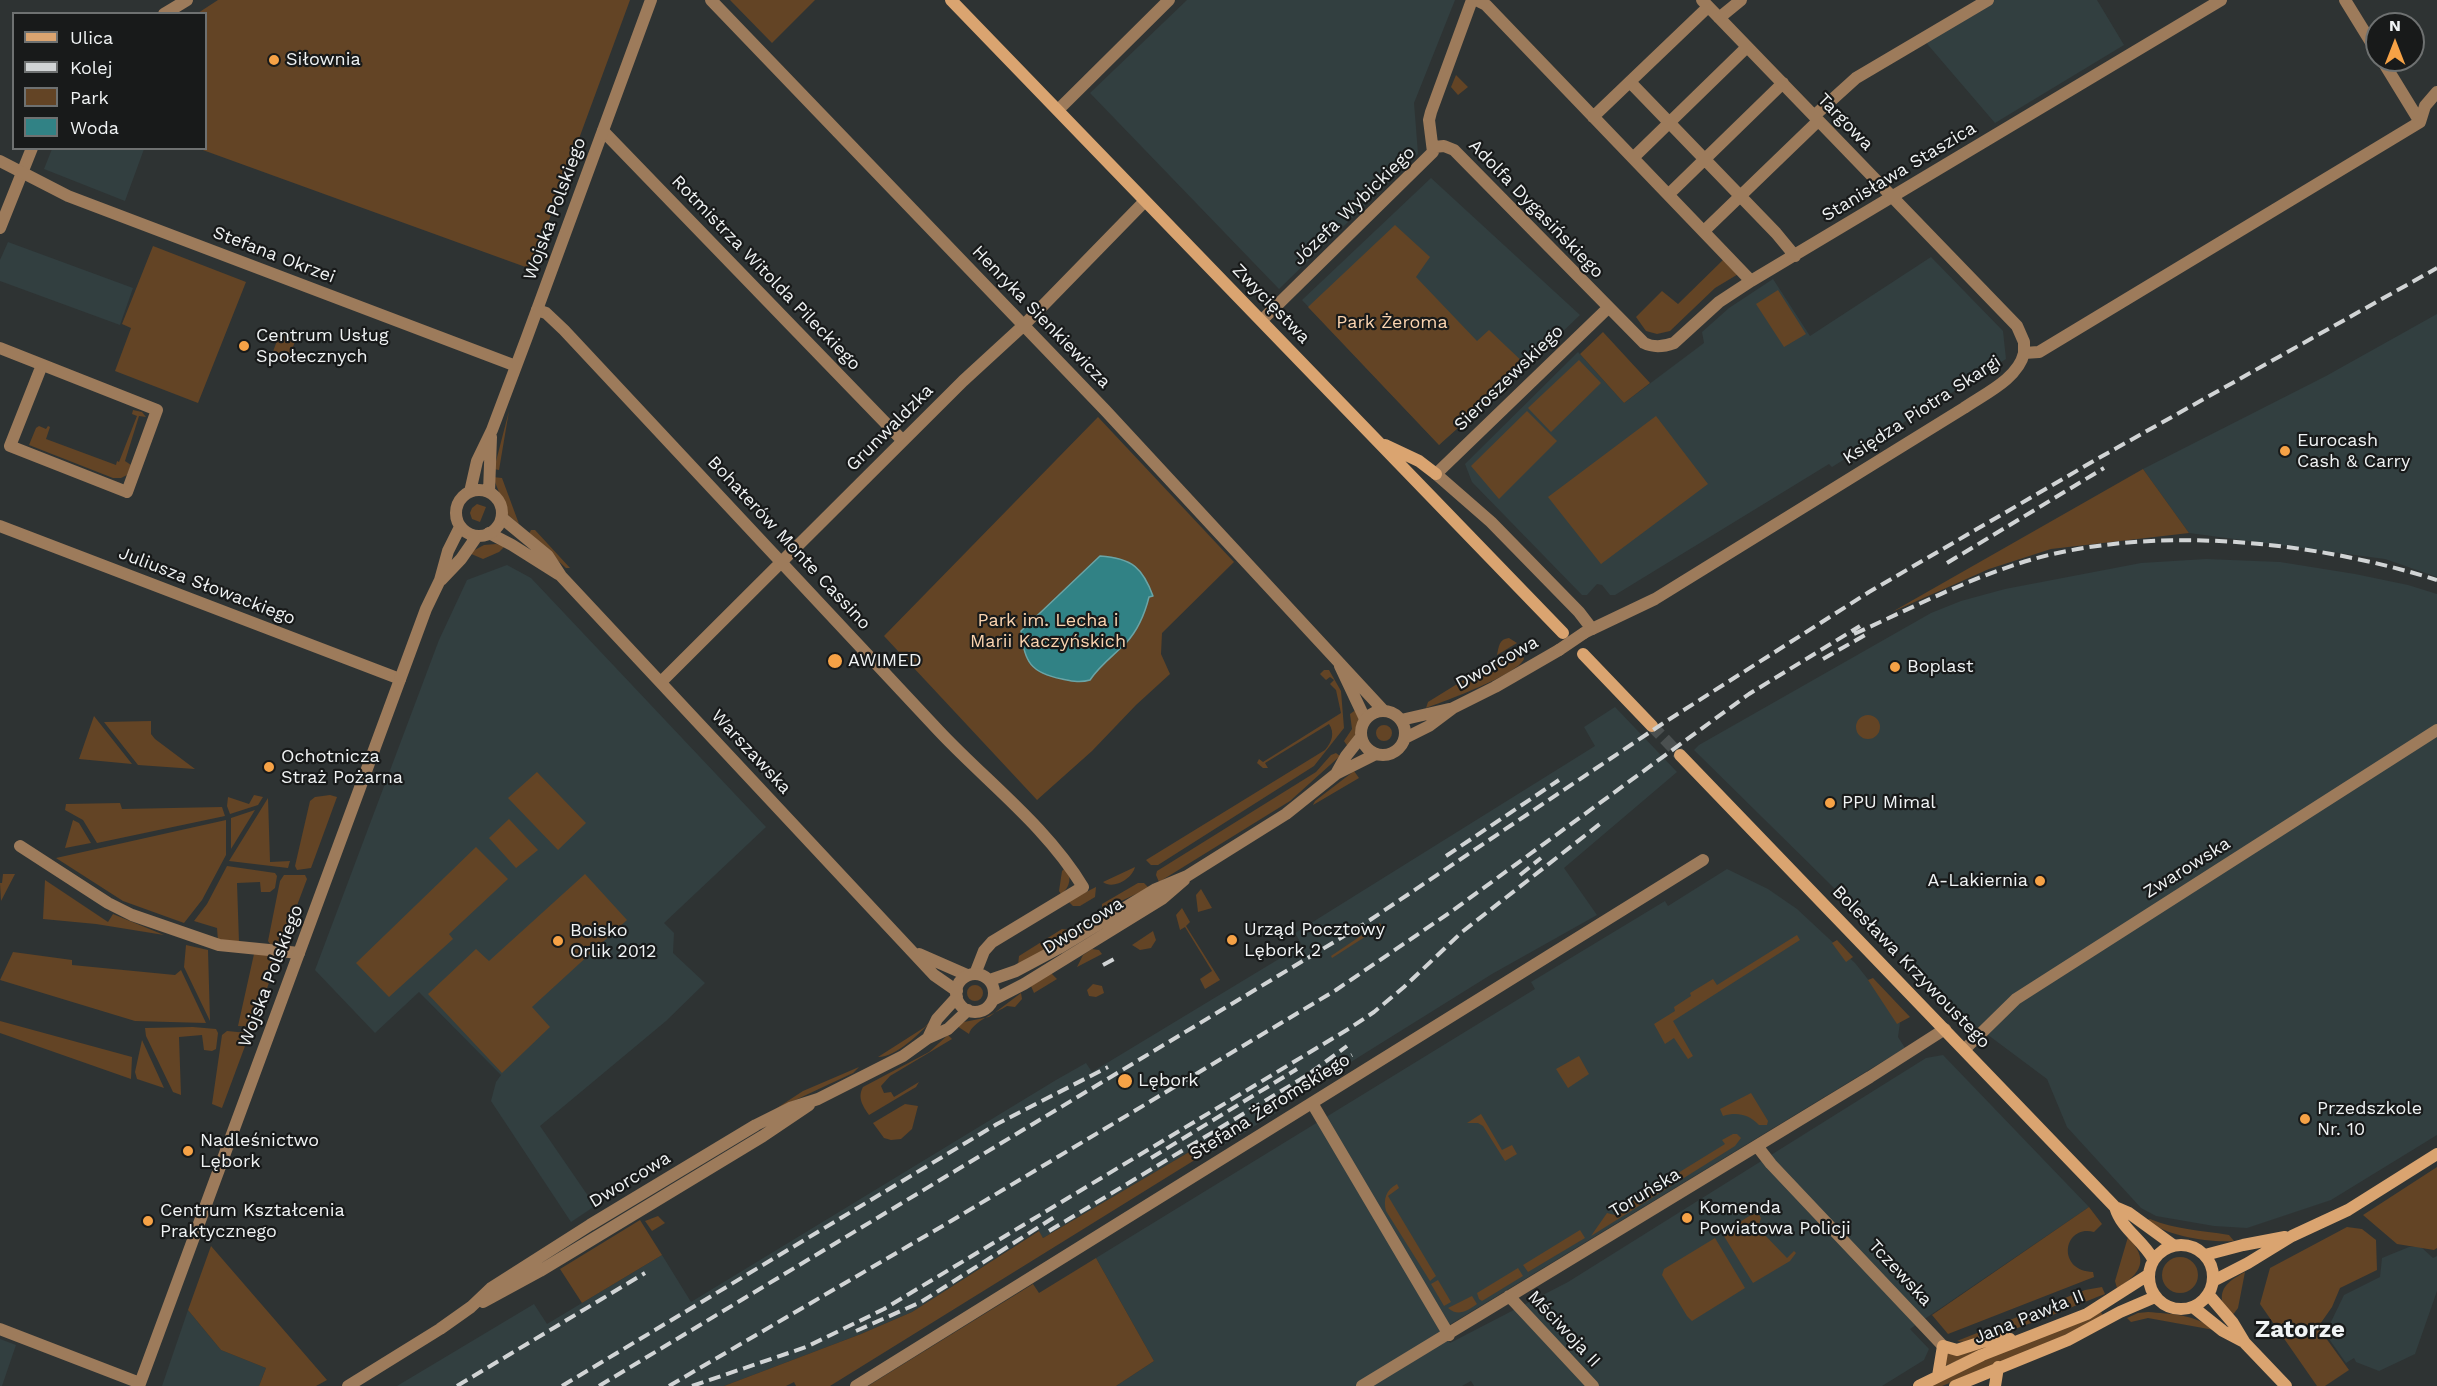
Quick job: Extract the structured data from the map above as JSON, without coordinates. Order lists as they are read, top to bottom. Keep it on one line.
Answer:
{"streets":{"main road":["Zwycięstwa","Bolesława Krzywoustego","Jana Pawła II"],"street":["Targowa","Stanisława Staszica","Józefa Wybickiego","Wojska Polskiego","Adolfa Dygasińskiego","Stefana Okrzei","Rotmistrza Witolda Pileckiego","Henryka Sienkiewicza","Sieroszewskiego","Księdza Piotra Skargi","Grunwaldzka","Bohaterów Monte Cassino","Juliusza Słowackiego","Dworcowa","Warszawska","Zwarowska","Stefana Żeromskiego","Toruńska","Tczewska","Mściwoja II"]},"crossings":[["Targowa","Stanisława Staszica"],["Targowa","Księdza Piotra Skargi"],["Stanisława Staszica","Adolfa Dygasińskiego"],["Stanisława Staszica","Sieroszewskiego"],["Józefa Wybickiego","Adolfa Dygasińskiego"],["Józefa Wybickiego","Zwycięstwa"],["Wojska Polskiego","Stefana Okrzei"],["Wojska Polskiego","Rotmistrza Witolda Pileckiego"],["Wojska Polskiego","Bohaterów Monte Cassino"],["Wojska Polskiego","Juliusza Słowackiego"],["Wojska Polskiego","Warszawska"],["Adolfa Dygasińskiego","Sieroszewskiego"],["Rotmistrza Witolda Pileckiego","Grunwaldzka"],["Zwycięstwa","Grunwaldzka"],["Henryka Sienkiewicza","Grunwaldzka"],["Henryka Sienkiewicza","Dworcowa"],["Księdza Piotra Skargi","Dworcowa"],["Grunwaldzka","Bohaterów Monte Cassino"],["Grunwaldzka","Warszawska"],["Bohaterów Monte Cassino","Dworcowa"],["Dworcowa","Warszawska"],["Zwarowska","Bolesława Krzywoustego"],["Bolesława Krzywoustego","Toruńska"],["Bolesława Krzywoustego","Jana Pawła II"],["Toruńska","Tczewska"],["Toruńska","Mściwoja II"]],"districts":["Zatorze"],"parks":["Park Żeroma","Park im. Lecha i Marii Kaczyńskich"],"places":["Siłownia","Centrum Usług Społecznych","Eurocash Cash & Carry","AWIMED","Boplast","Ochotnicza Straż Pożarna","PPU Mimal","A-Lakiernia","Urząd Pocztowy Lębork 2","Boisko Orlik 2012","Lębork","Przedszkole Nr. 10","Nadleśnictwo Lębork","Komenda Powiatowa Policji","Centrum Kształcenia Praktycznego"],"legend":["Ulica","Kolej","Park","Woda"],"north":"top"}
